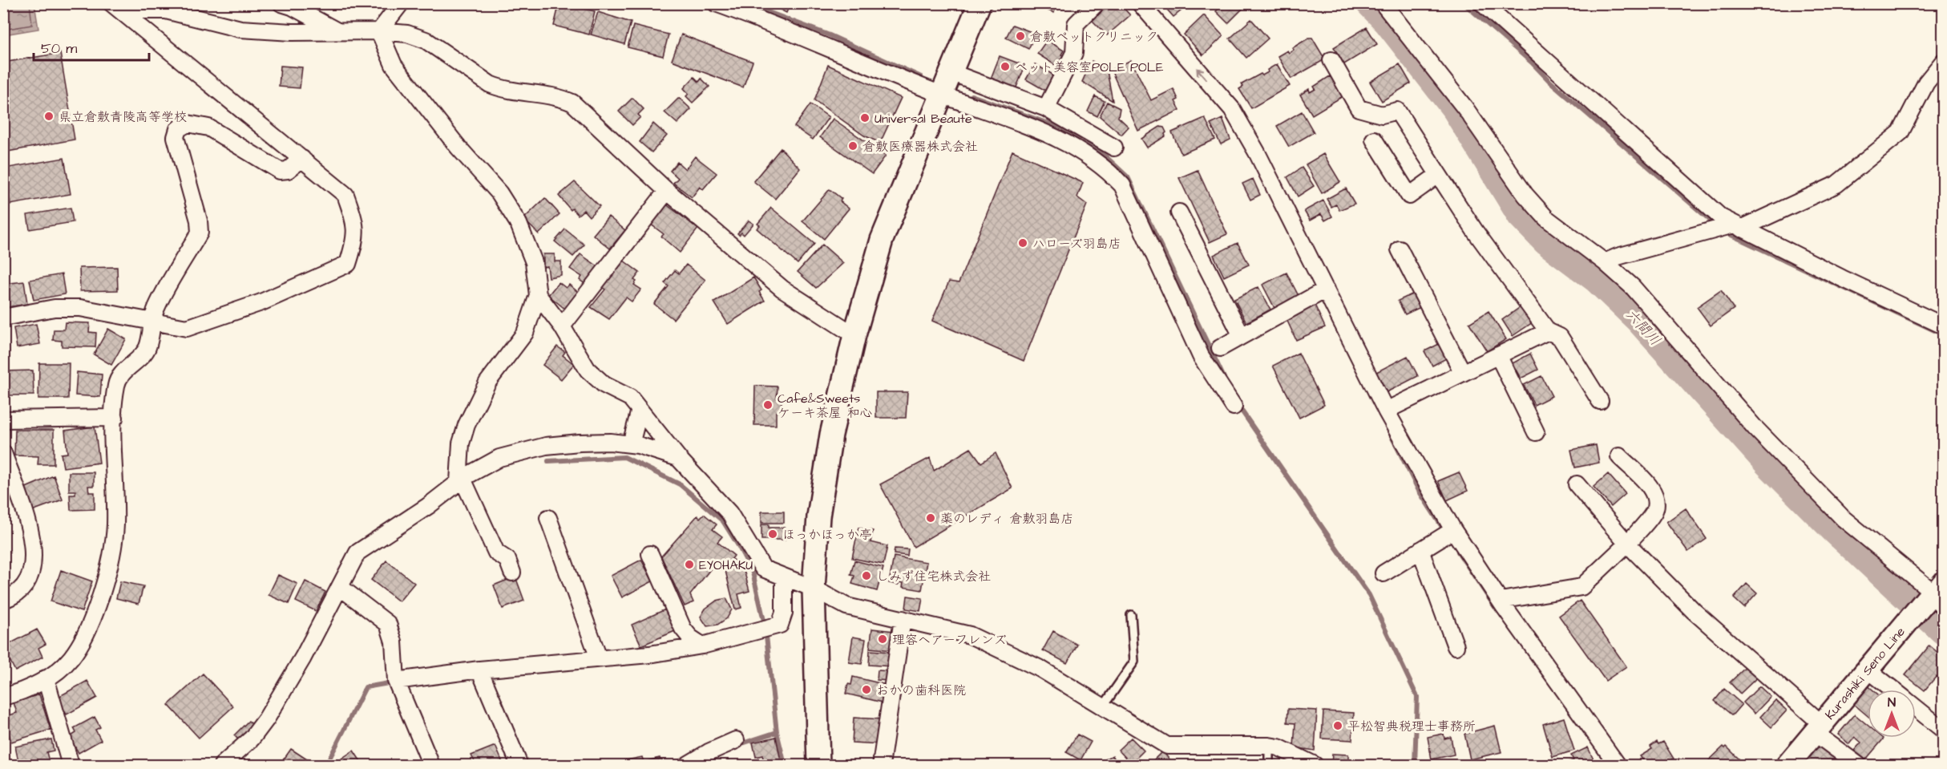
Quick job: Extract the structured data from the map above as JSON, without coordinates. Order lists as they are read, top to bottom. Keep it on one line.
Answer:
{"streets":{"street":["Kurashiki Seno Line"]},"water":["六間川"],"places":["倉敷ペットクリニック","ペット美容室POLE POLE","県立倉敷青陵高等学校","Universal Beaute","倉敷医療器株式会社","ハローズ羽島店","Cafe&Sweets ケーキ茶屋 和心","薬のレディ 倉敷羽島店","ほっかほっか亭","EYOHAKU","しみず住宅株式会社","理容ヘアーフレンズ","おかの歯科医院","平松智典税理士事務所"],"scale_bar":"50 m","north":"top"}
